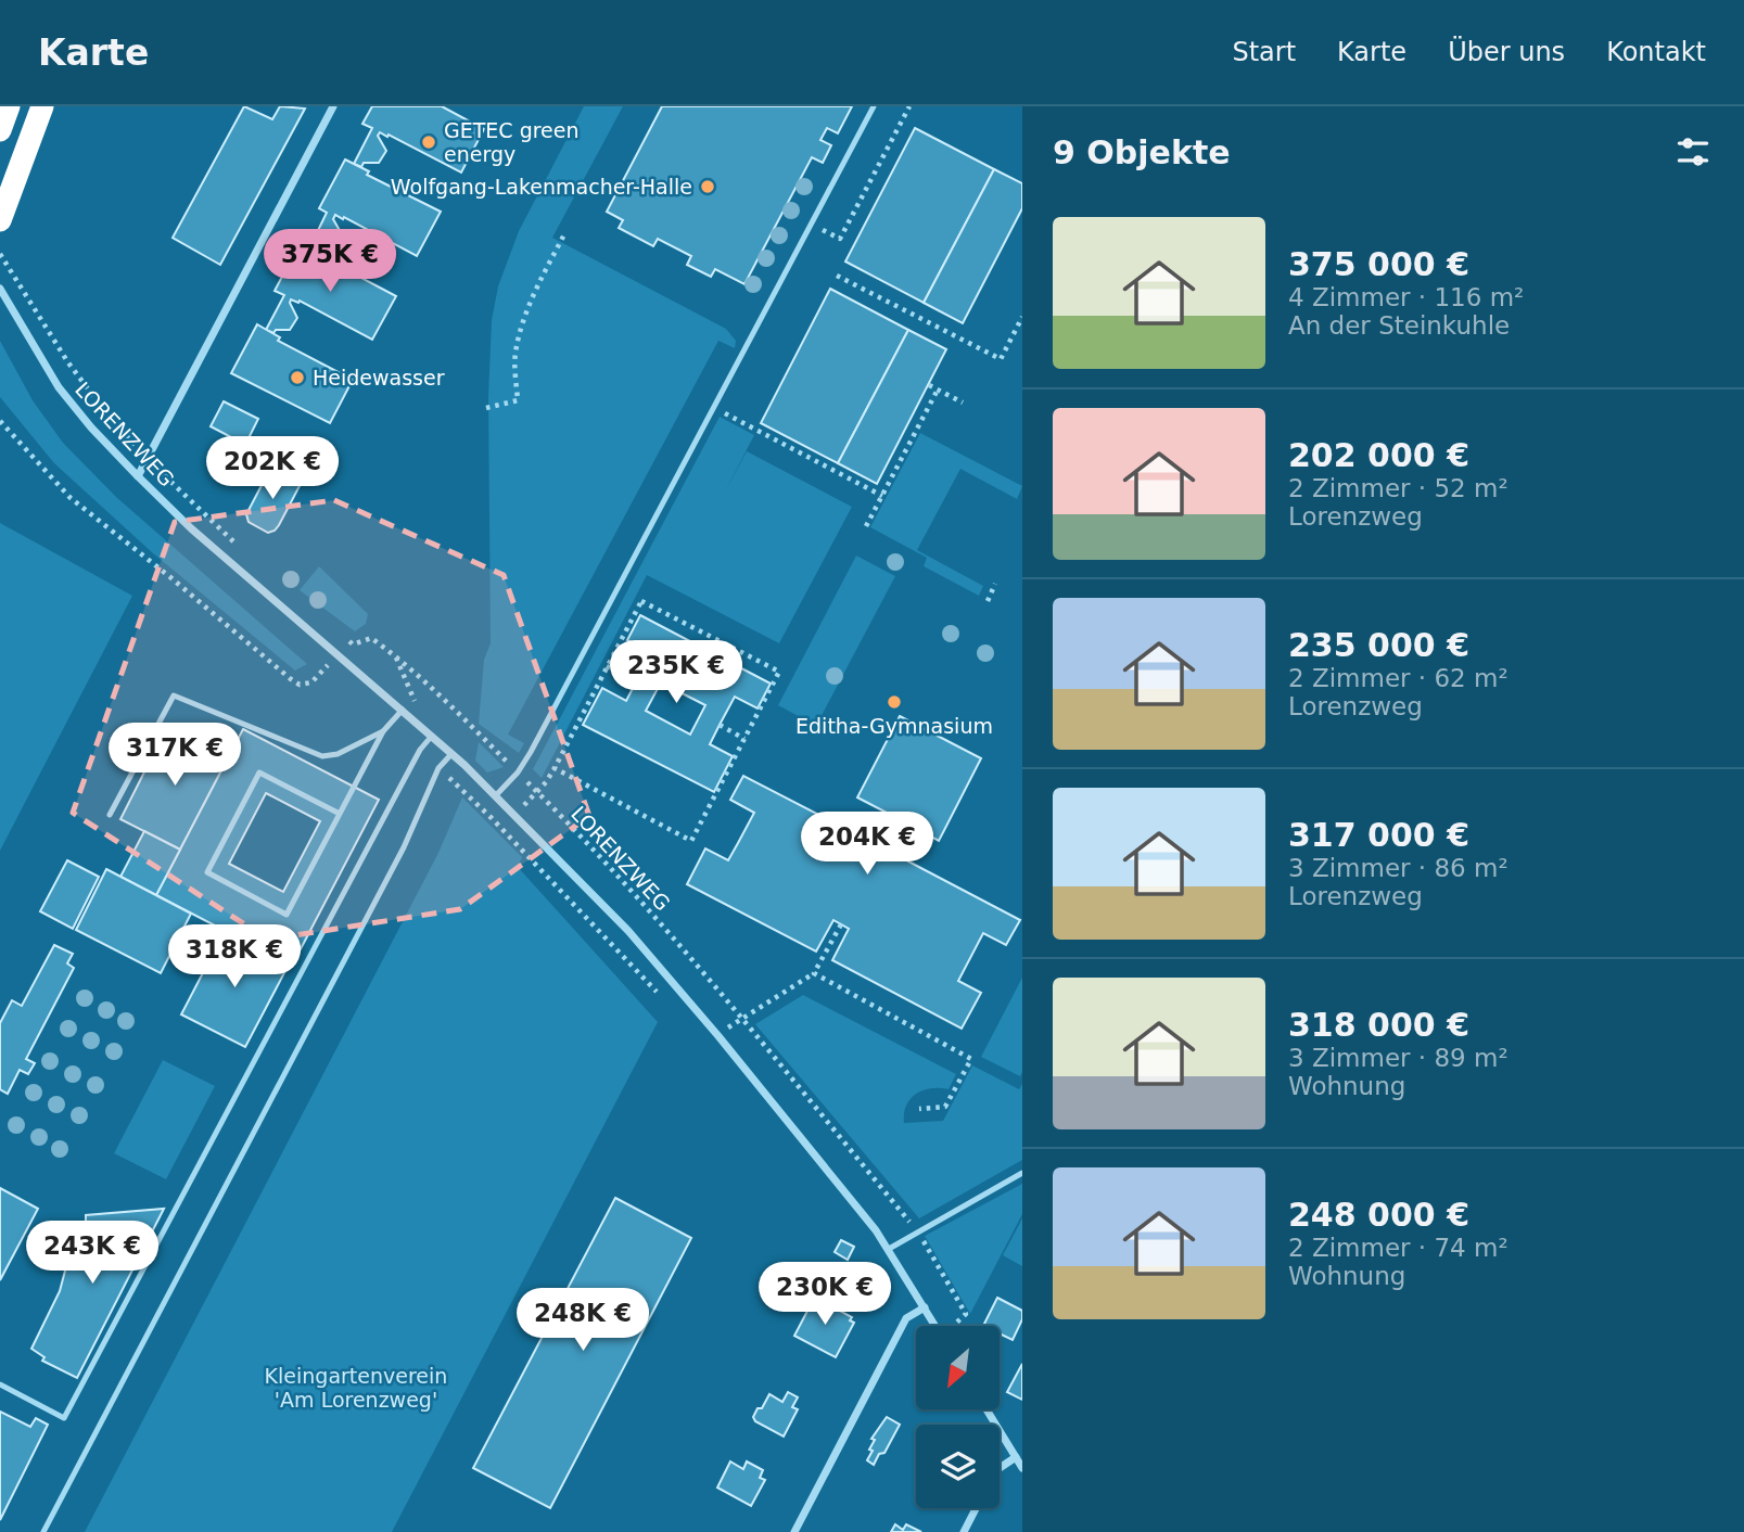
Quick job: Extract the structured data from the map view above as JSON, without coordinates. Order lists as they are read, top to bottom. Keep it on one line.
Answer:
{"streets":{"street":["LORENZWEG"]},"parks":["Kleingartenverein 'Am Lorenzweg'"],"places":["GETEC green energy","Wolfgang-Lakenmacher-Halle","Heidewasser","Editha-Gymnasium"],"north":"bottom left","page":{"header":"Karte","nav":["Start","Karte","Über uns","Kontakt"],"heading":"9 Objekte","list":[{"name":"375 000 €","note":"4 Zimmer · 116 m² · An der Steinkuhle"},{"name":"202 000 €","note":"2 Zimmer · 52 m² · Lorenzweg"},{"name":"235 000 €","note":"2 Zimmer · 62 m² · Lorenzweg"},{"name":"317 000 €","note":"3 Zimmer · 86 m² · Lorenzweg"},{"name":"318 000 €","note":"3 Zimmer · 89 m² · Wohnung"},{"name":"248 000 €","note":"2 Zimmer · 74 m² · Wohnung"}],"price":["375K €","202K €","235K €","317K €","204K €","318K €","243K €","230K €","248K €"]}}
